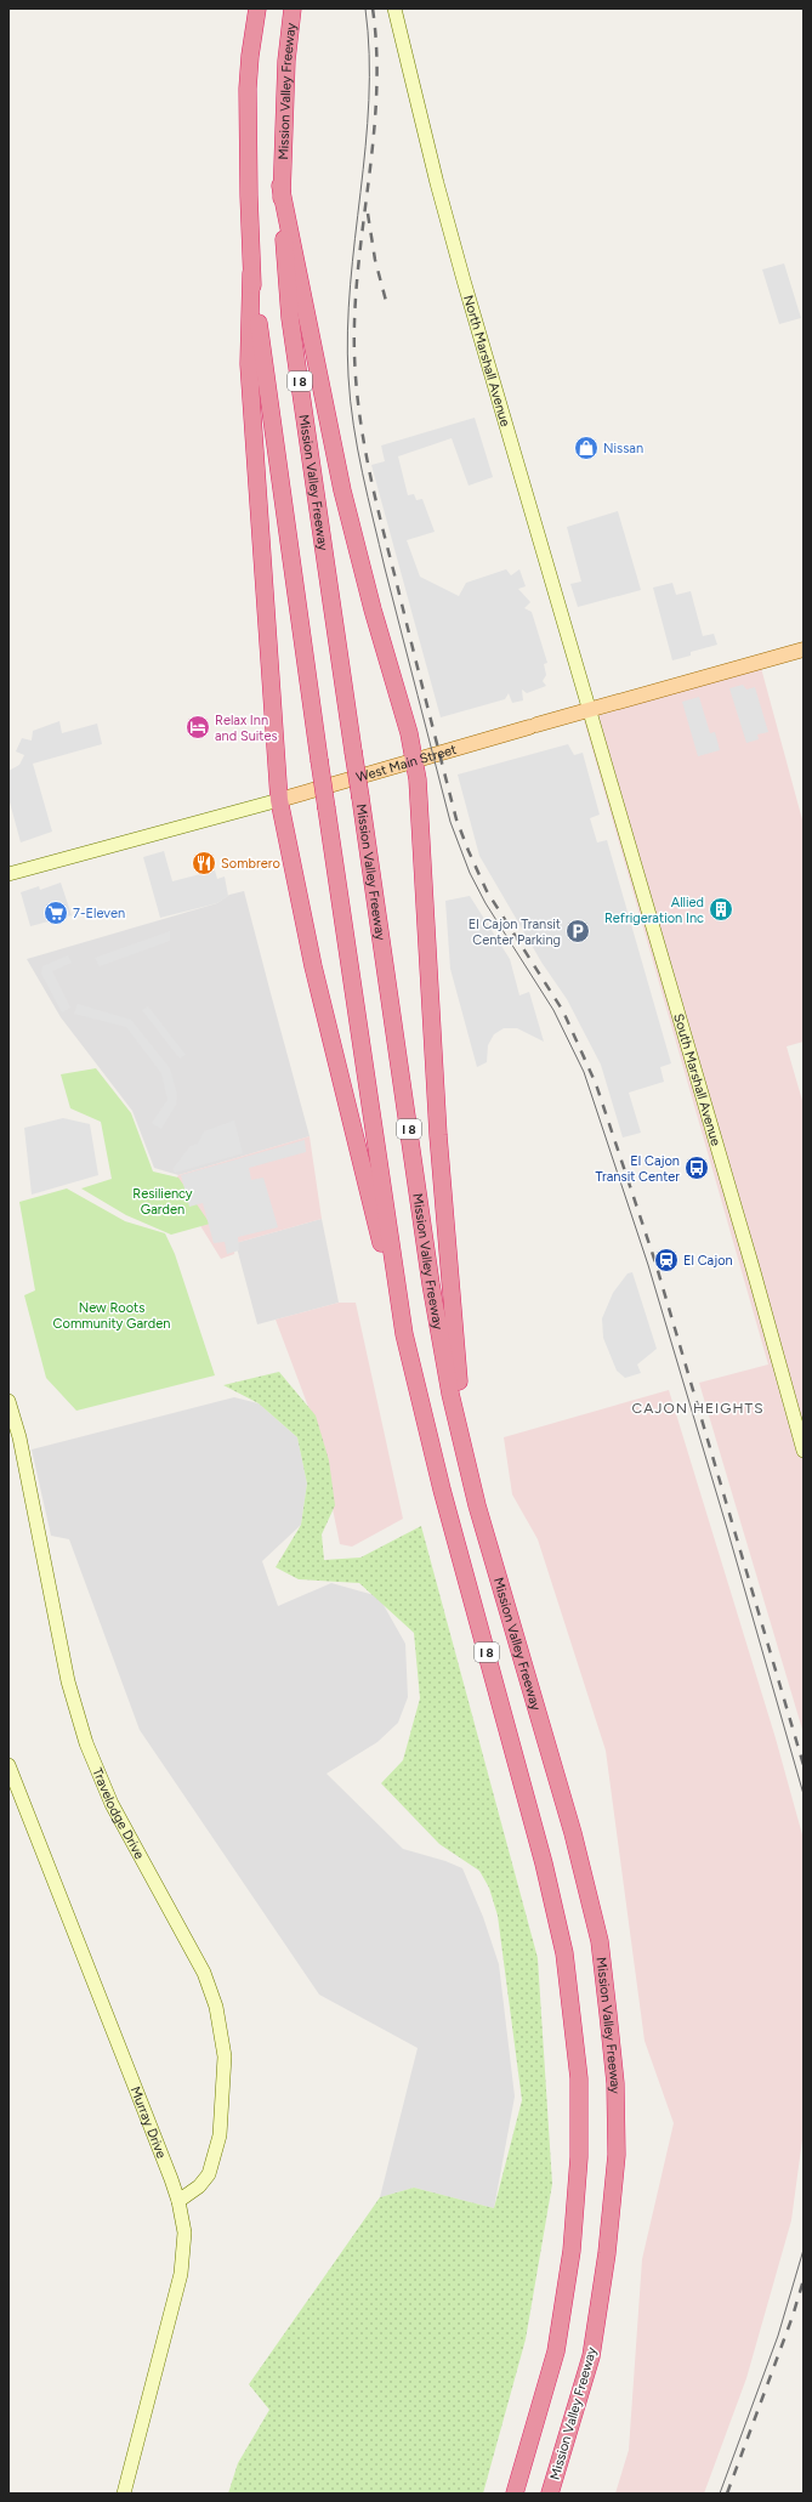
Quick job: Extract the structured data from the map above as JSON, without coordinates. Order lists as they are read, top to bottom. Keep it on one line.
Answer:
{"streets":{"highway":["Mission Valley Freeway","I 8"],"main road":["North Marshall Avenue","West Main Street","South Marshall Avenue","Travelodge Drive","Murray Drive"]},"crossings":[["North Marshall Avenue","West Main Street"],["North Marshall Avenue","South Marshall Avenue"],["West Main Street","South Marshall Avenue"],["Travelodge Drive","Murray Drive"]],"districts":["CAJON HEIGHTS"],"parks":["Resiliency Garden","New Roots Community Garden"],"places":{"shop":["Nissan"],"hotel":["Relax Inn and Suites"],"restaurant":["Sombrero"],"building":["Allied Refrigeration Inc"],"supermarket":["7-Eleven"],"parking":["El Cajon Transit Center Parking"],"bus stop":["El Cajon Transit Center"],"station":["El Cajon"]}}
